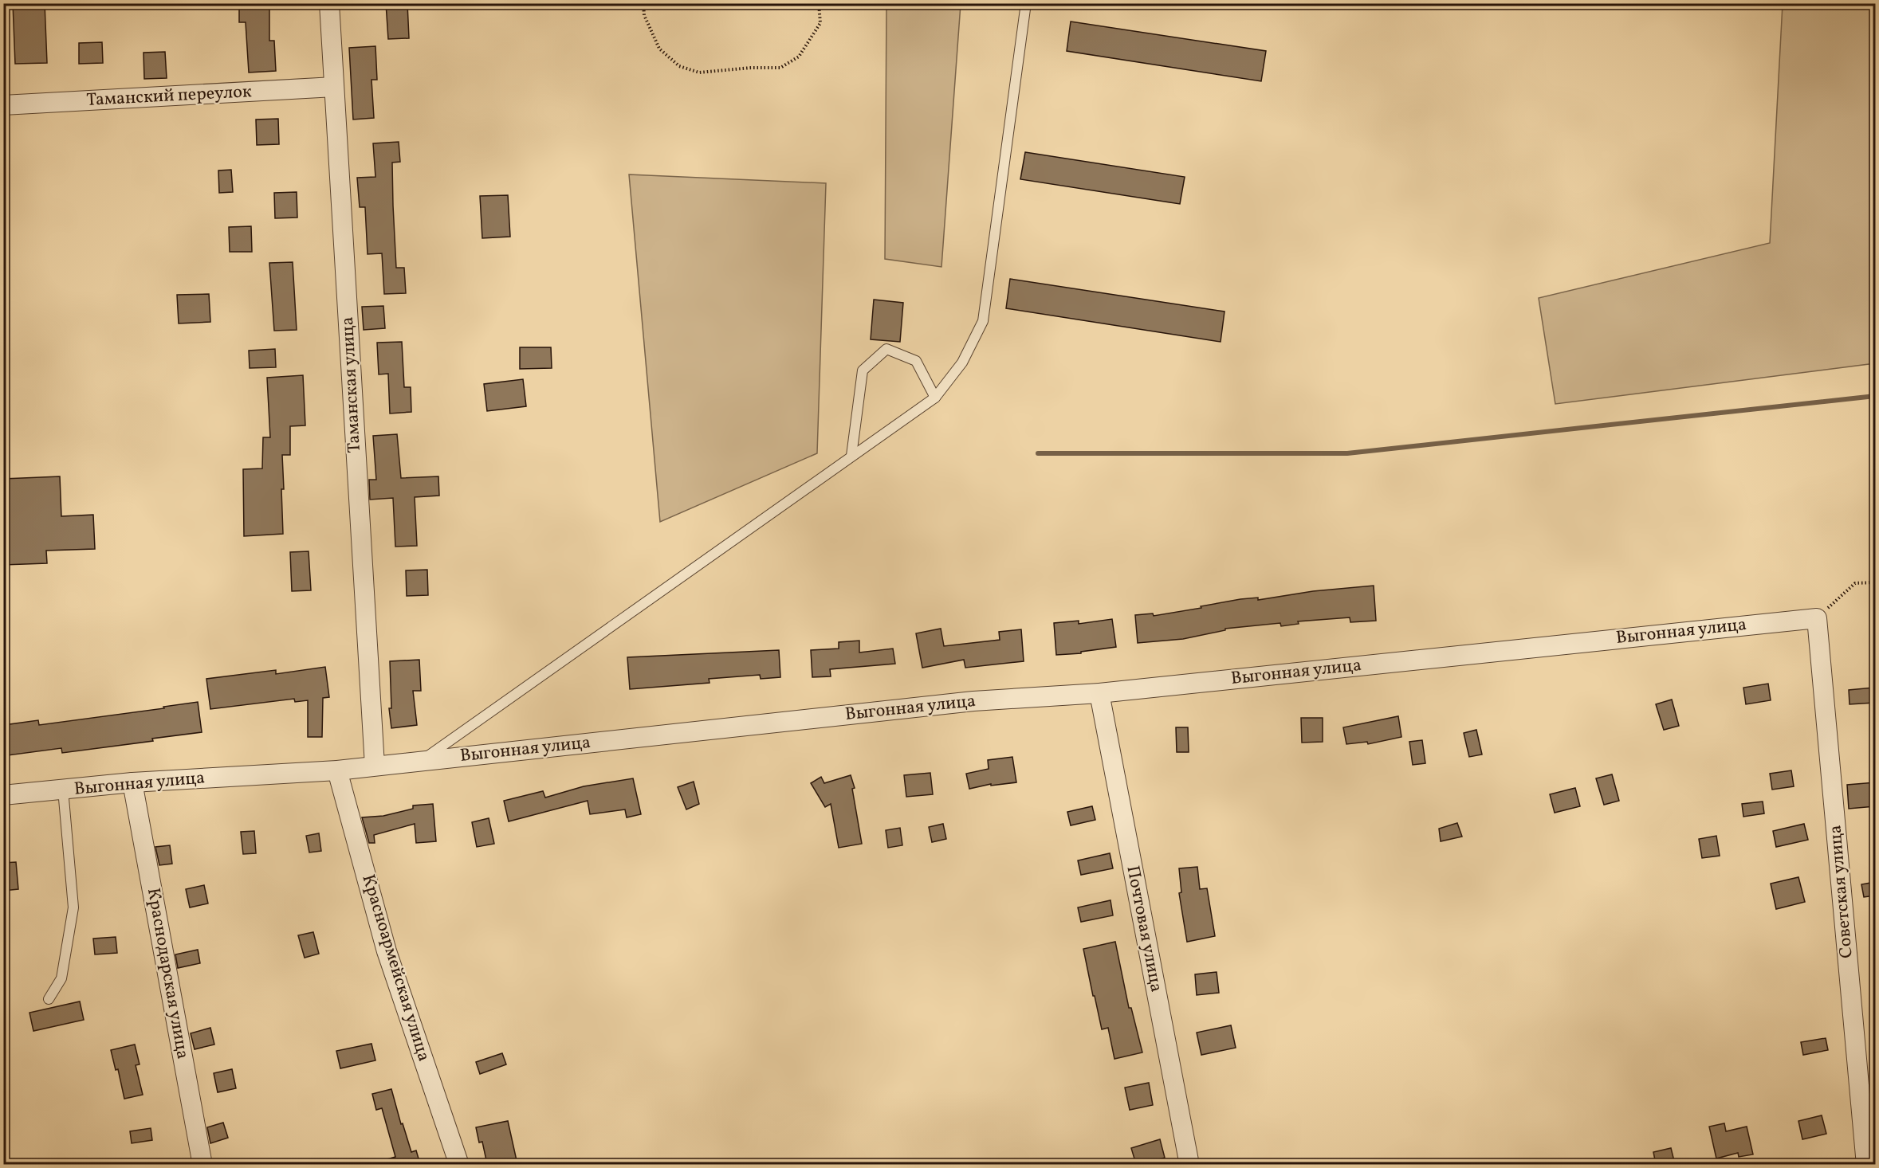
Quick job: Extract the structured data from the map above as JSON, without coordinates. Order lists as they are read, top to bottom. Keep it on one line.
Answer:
{"streets":{"street":["Таманский переулок","Таманская улица","Выгонная улица","Советская улица","Почтовая улица","Красноармейская улица","Краснодарская улица"]},"crossings":[["Таманский переулок","Таманская улица"],["Таманская улица","Выгонная улица"],["Выгонная улица","Советская улица"],["Выгонная улица","Почтовая улица"],["Выгонная улица","Красноармейская улица"],["Выгонная улица","Краснодарская улица"]]}
